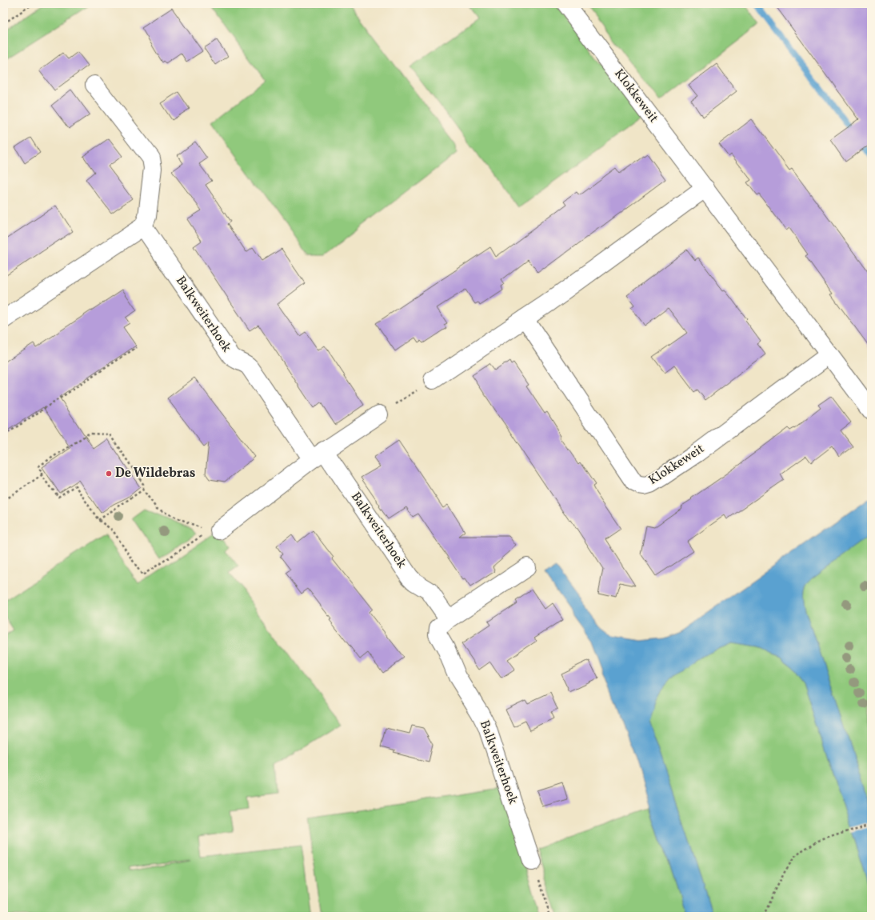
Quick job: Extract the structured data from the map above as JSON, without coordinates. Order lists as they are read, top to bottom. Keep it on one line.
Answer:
{"streets":{"street":["Klokkeweit","Balkweiterhoek"]},"places":["De Wildebras"]}
